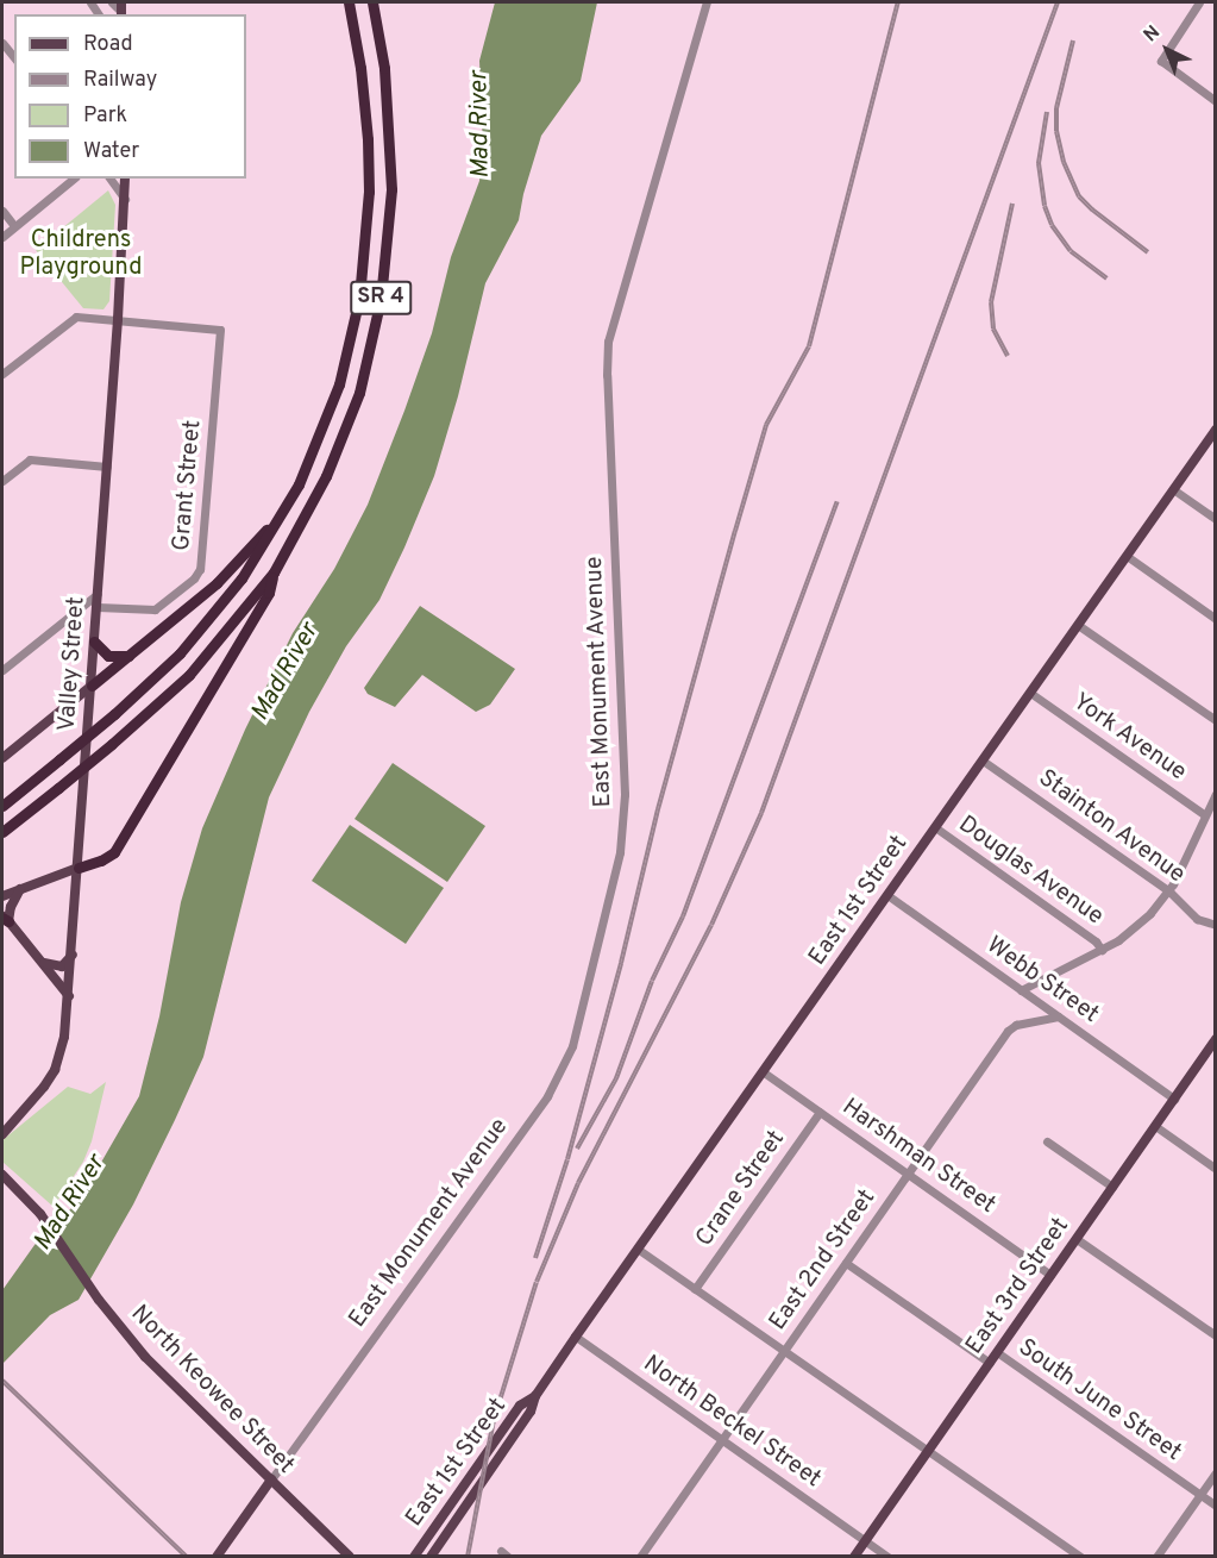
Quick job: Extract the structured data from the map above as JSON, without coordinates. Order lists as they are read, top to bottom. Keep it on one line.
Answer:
{"streets":{"highway":["SR 4"],"main road":["Valley Street","East Monument Avenue","East 1st Street","East 3rd Street","North Keowee Street"],"street":["Grant Street","York Avenue","Stainton Avenue","Douglas Avenue","Webb Street","Harshman Street","Crane Street","East 2nd Street","South June Street","North Beckel Street"]},"crossings":[["Grant Street","Valley Street"],["East Monument Avenue","North Keowee Street"],["York Avenue","East 1st Street"],["Stainton Avenue","East 1st Street"],["Douglas Avenue","East 1st Street"],["East 1st Street","Webb Street"],["East 1st Street","Harshman Street"],["East 1st Street","North Beckel Street"],["Webb Street","East 2nd Street"],["Webb Street","East 3rd Street"],["Harshman Street","Crane Street"],["Harshman Street","East 2nd Street"],["Harshman Street","East 3rd Street"],["East 2nd Street","North Beckel Street"],["East 3rd Street","South June Street"],["East 3rd Street","North Beckel Street"]],"water":["Mad River"],"parks":["Childrens Playground"],"legend":["Road","Railway","Park","Water"],"north":"top left"}
